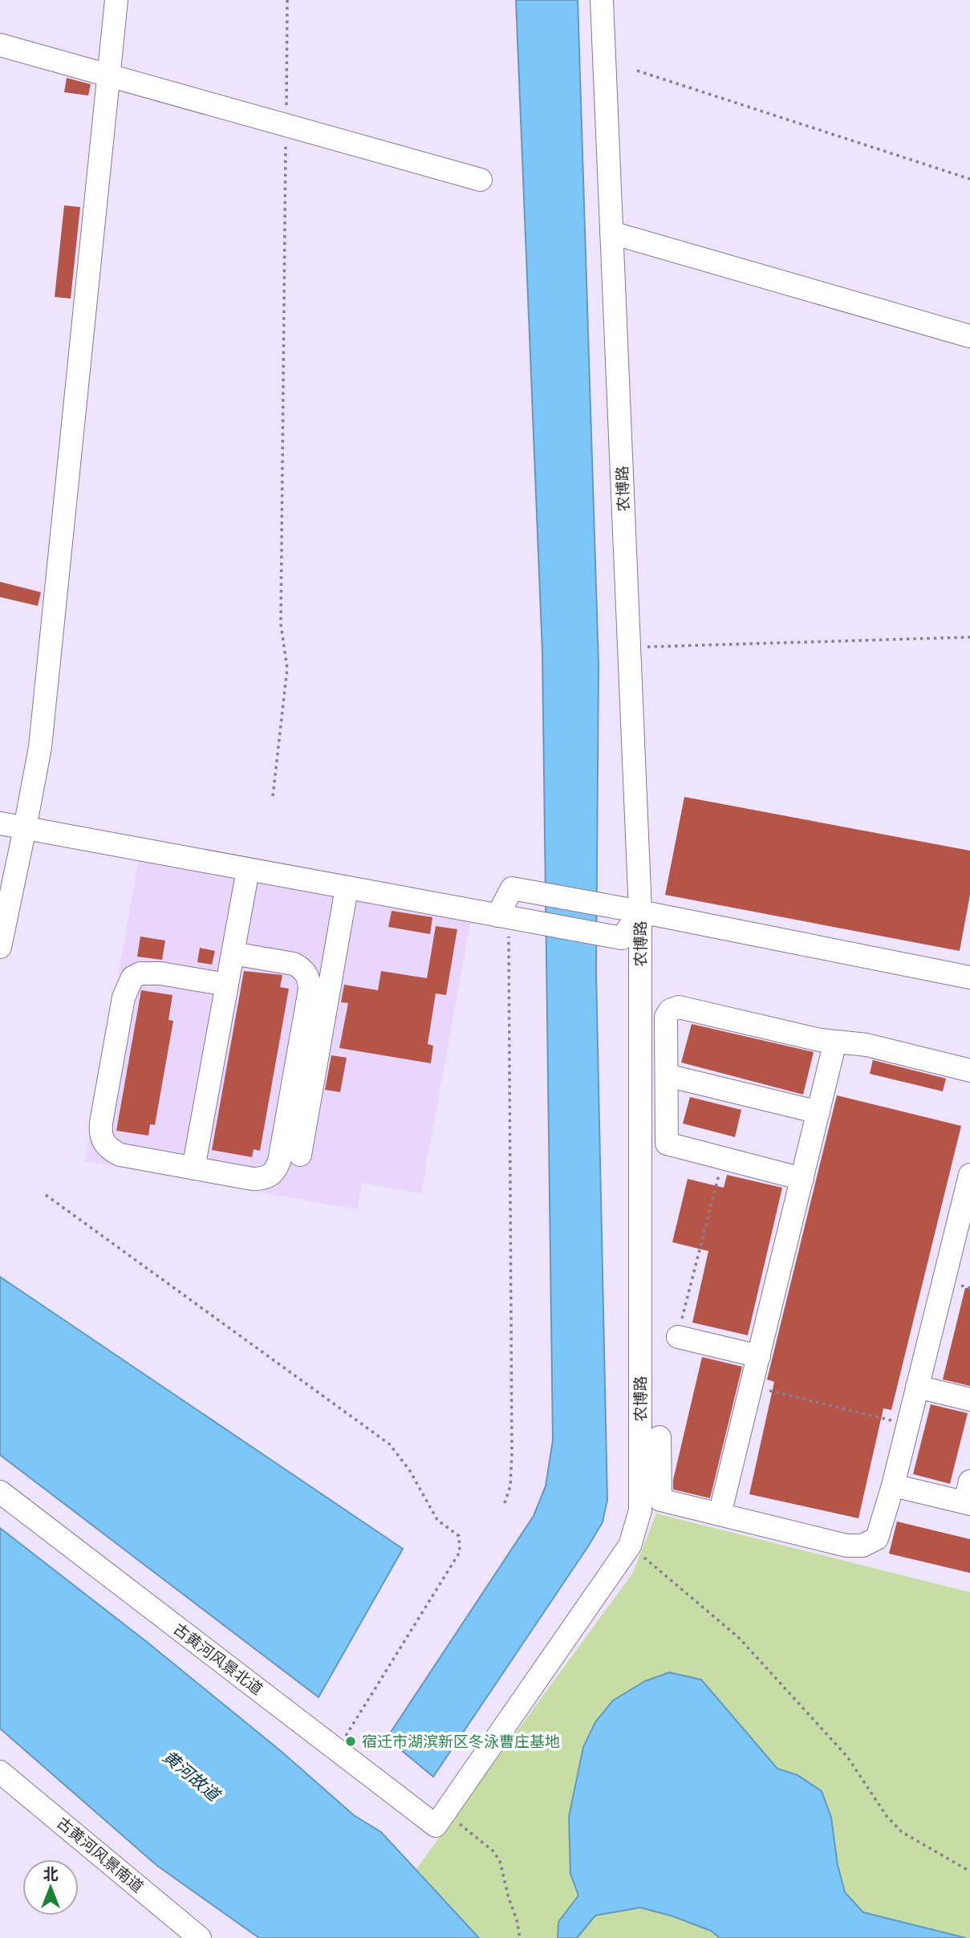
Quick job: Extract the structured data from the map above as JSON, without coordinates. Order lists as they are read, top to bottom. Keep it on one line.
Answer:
{"streets":{"street":["农博路","古黄河风景北道","古黄河风景南道"]},"crossings":[["农博路","古黄河风景北道"]],"water":["黄河故道"],"places":["宿迁市湖滨新区冬泳曹庄基地"],"north":"top"}
